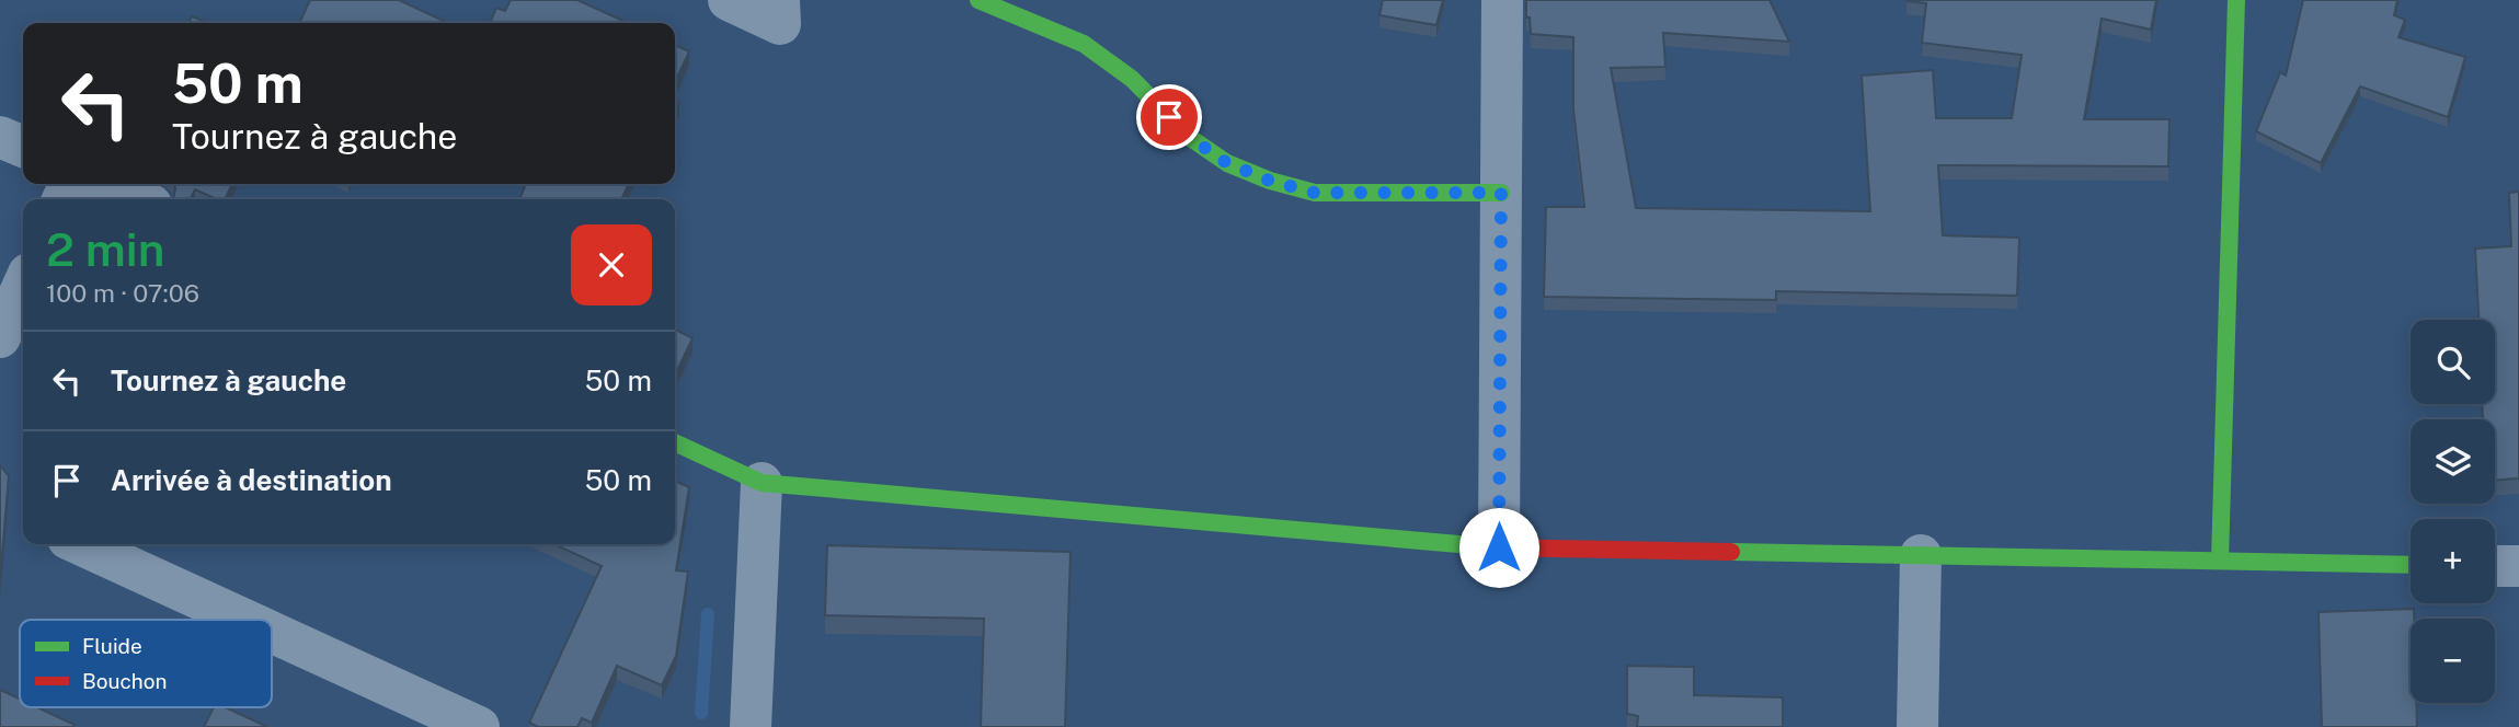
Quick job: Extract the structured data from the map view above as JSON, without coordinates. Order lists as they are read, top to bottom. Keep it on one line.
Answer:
{"legend":["Fluide","Bouchon"],"page":{"turn":["50 m","Tournez à gauche"],"heading":["2 min","100 m · 07:06"],"map_buttons":["+","−"],"list":[{"name":"Tournez à gauche","value":"50 m"},{"name":"Arrivée à destination","value":"50 m"}]}}
